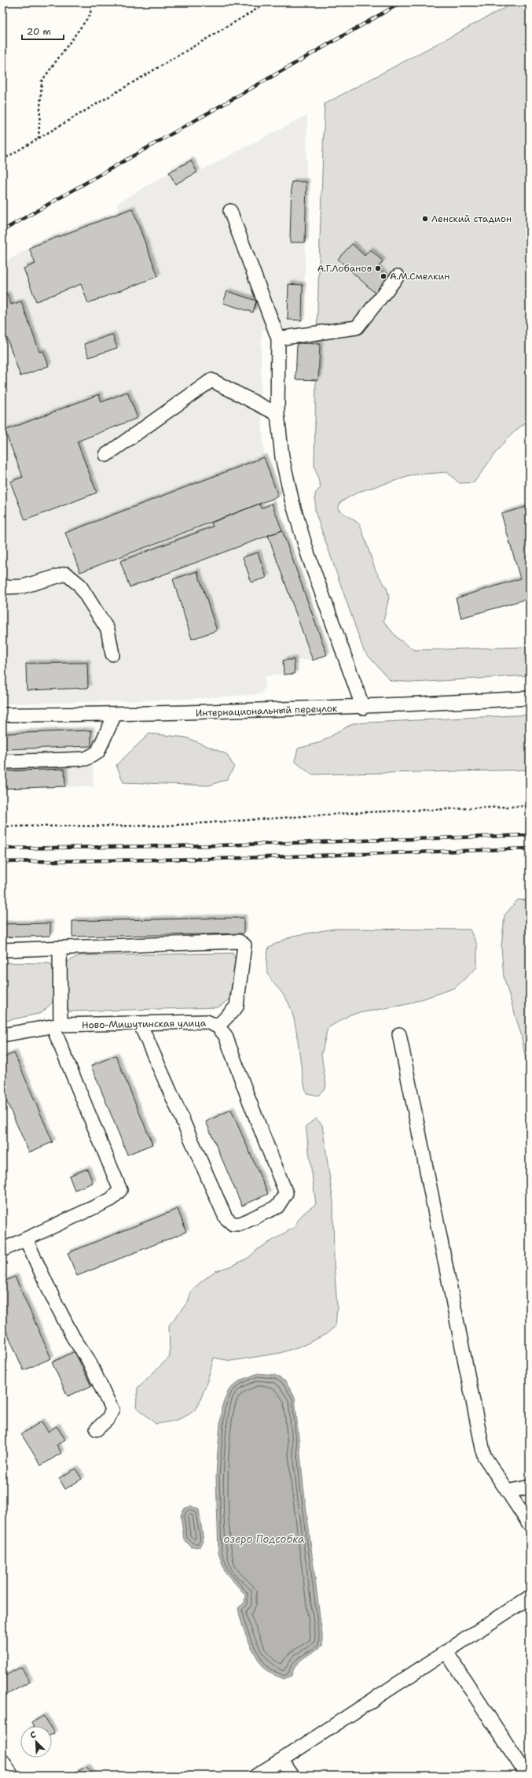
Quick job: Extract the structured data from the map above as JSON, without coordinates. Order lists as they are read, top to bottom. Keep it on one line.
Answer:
{"streets":{"street":["Интернациональный переулок","Ново-Мишутинская улица"]},"water":["озеро Подсобка"],"places":["Ленский стадион","А.Г.Лобанов","А.М.Смелкин"],"scale_bar":"20 m","north":"top left"}
